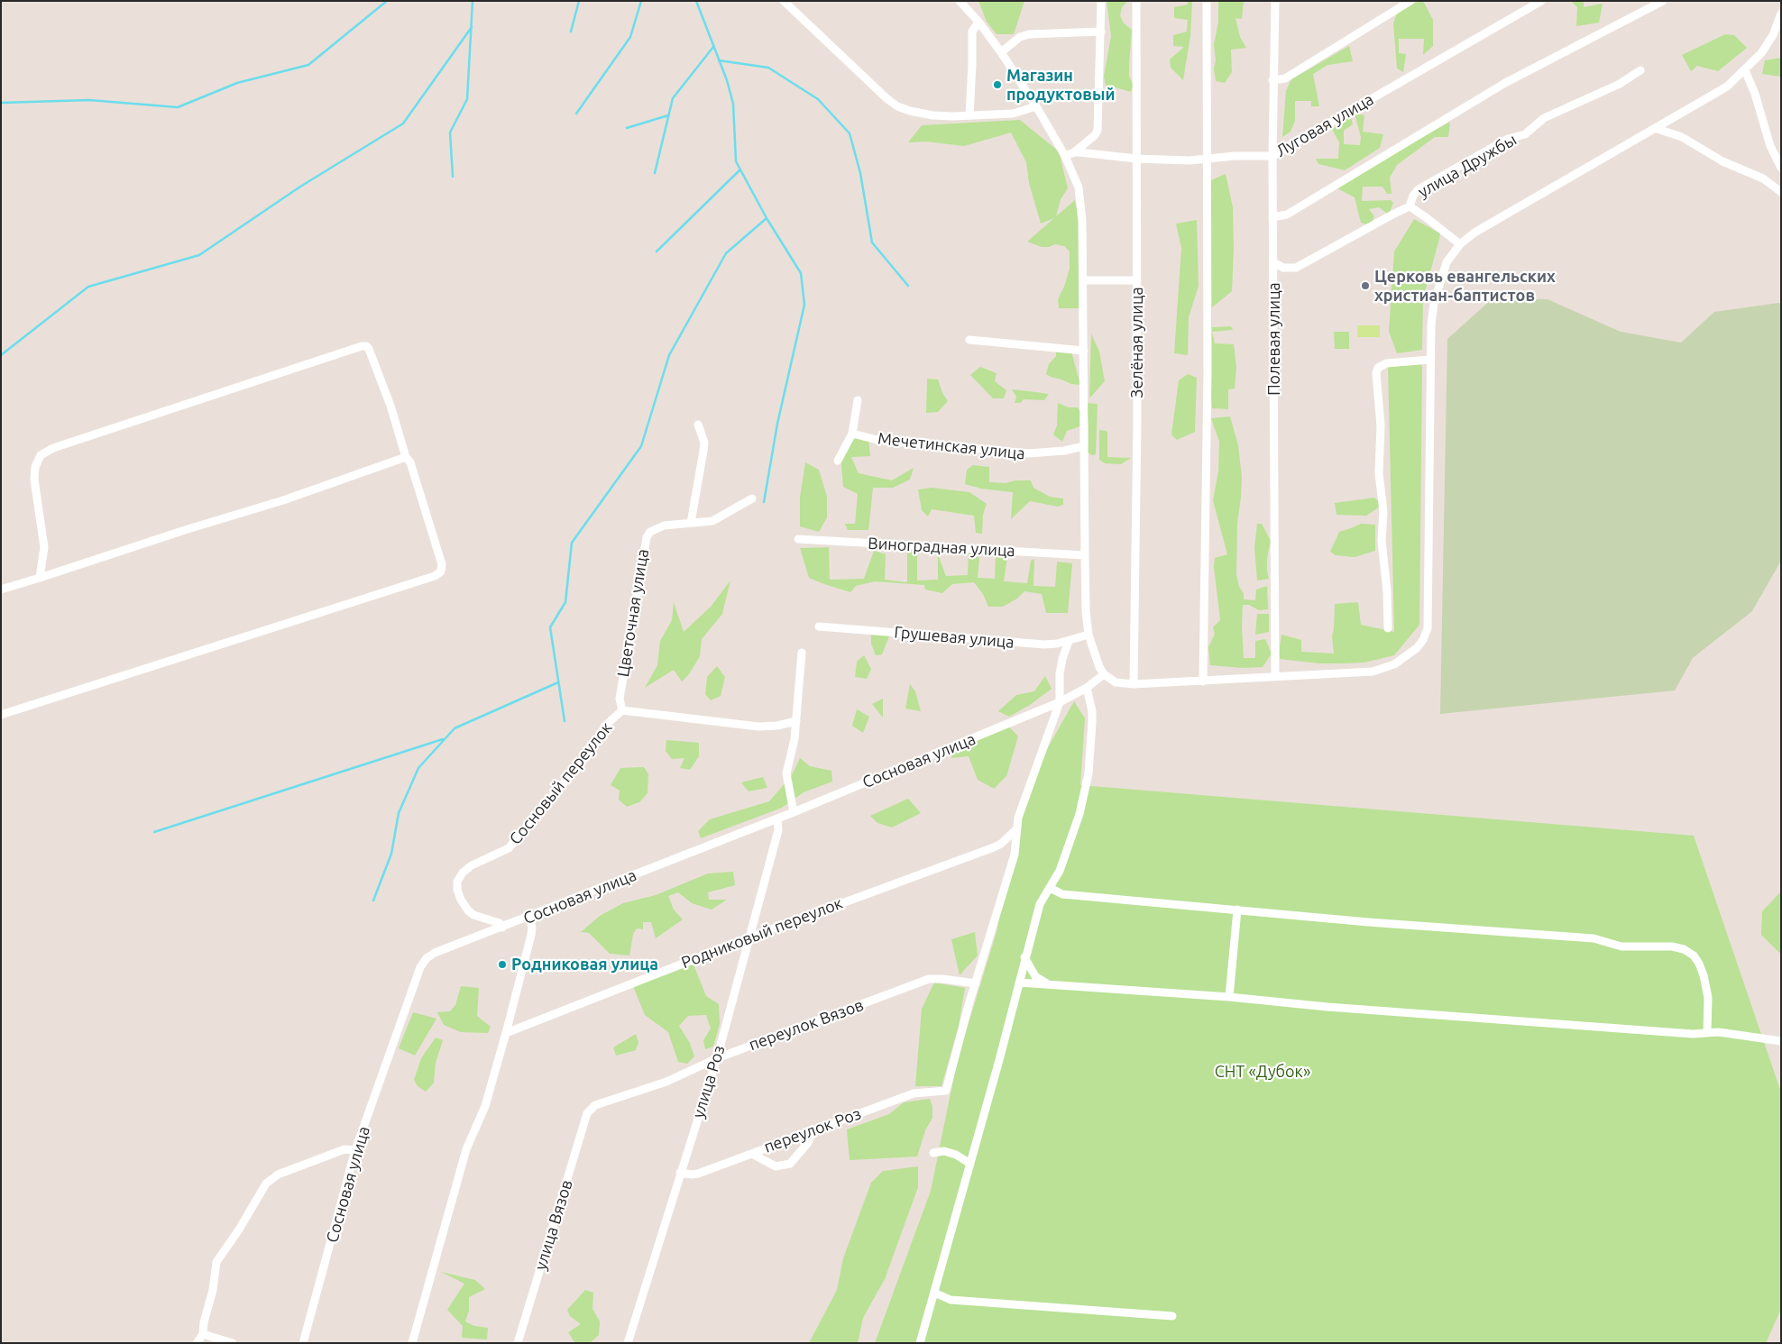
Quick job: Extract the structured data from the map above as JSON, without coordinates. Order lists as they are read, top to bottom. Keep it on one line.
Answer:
{"streets":{"street":["Луговая улица","улица Дружбы","Полевая улица","Зелёная улица","Мечетинская улица","Виноградная улица","Цветочная улица","Грушевая улица","Сосновая улица","Сосновый переулок","Родниковый переулок","переулок Вязов","улица Роз","переулок Роз","улица Вязов"]},"crossings":[["Луговая улица","Полевая улица"],["Луговая улица","Зелёная улица"],["улица Дружбы","Полевая улица"],["Цветочная улица","Сосновый переулок"],["Сосновая улица","Сосновый переулок"],["Сосновая улица","улица Роз"],["Родниковый переулок","улица Роз"],["переулок Вязов","улица Роз"],["переулок Вязов","переулок Роз"],["переулок Вязов","улица Вязов"],["улица Роз","переулок Роз"]],"parks":["СНТ «Дубок»"],"places":["Магазин продуктовый","Церковь евангельских христиан-баптистов","Родниковая улица"]}
